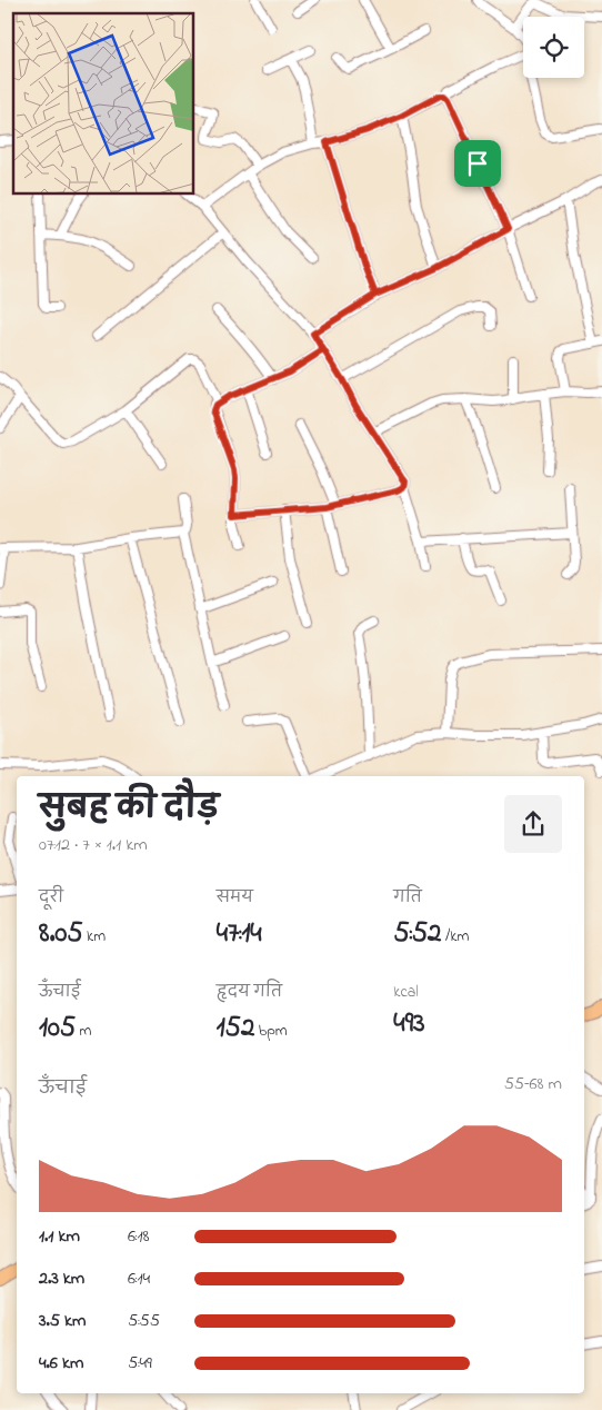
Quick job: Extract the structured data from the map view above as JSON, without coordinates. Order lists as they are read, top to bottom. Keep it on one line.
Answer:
{"page":{"heading":["सुबह की दौड़","07:12 · 7 × 1.1 km"],"stats":[["दूरी","8.05 km"],["समय","47:14"],["गति","5:52 /km"],["ऊँचाई","105 m"],["हृदय गति","152 bpm"],["kcal","493"]],"chart":["ऊँचाई","55–68 m"],"list":[{"name":"1.1 km","note":"6:18"},{"name":"2.3 km","note":"6:14"},{"name":"3.5 km","note":"5:55"},{"name":"4.6 km","note":"5:49"}]}}
